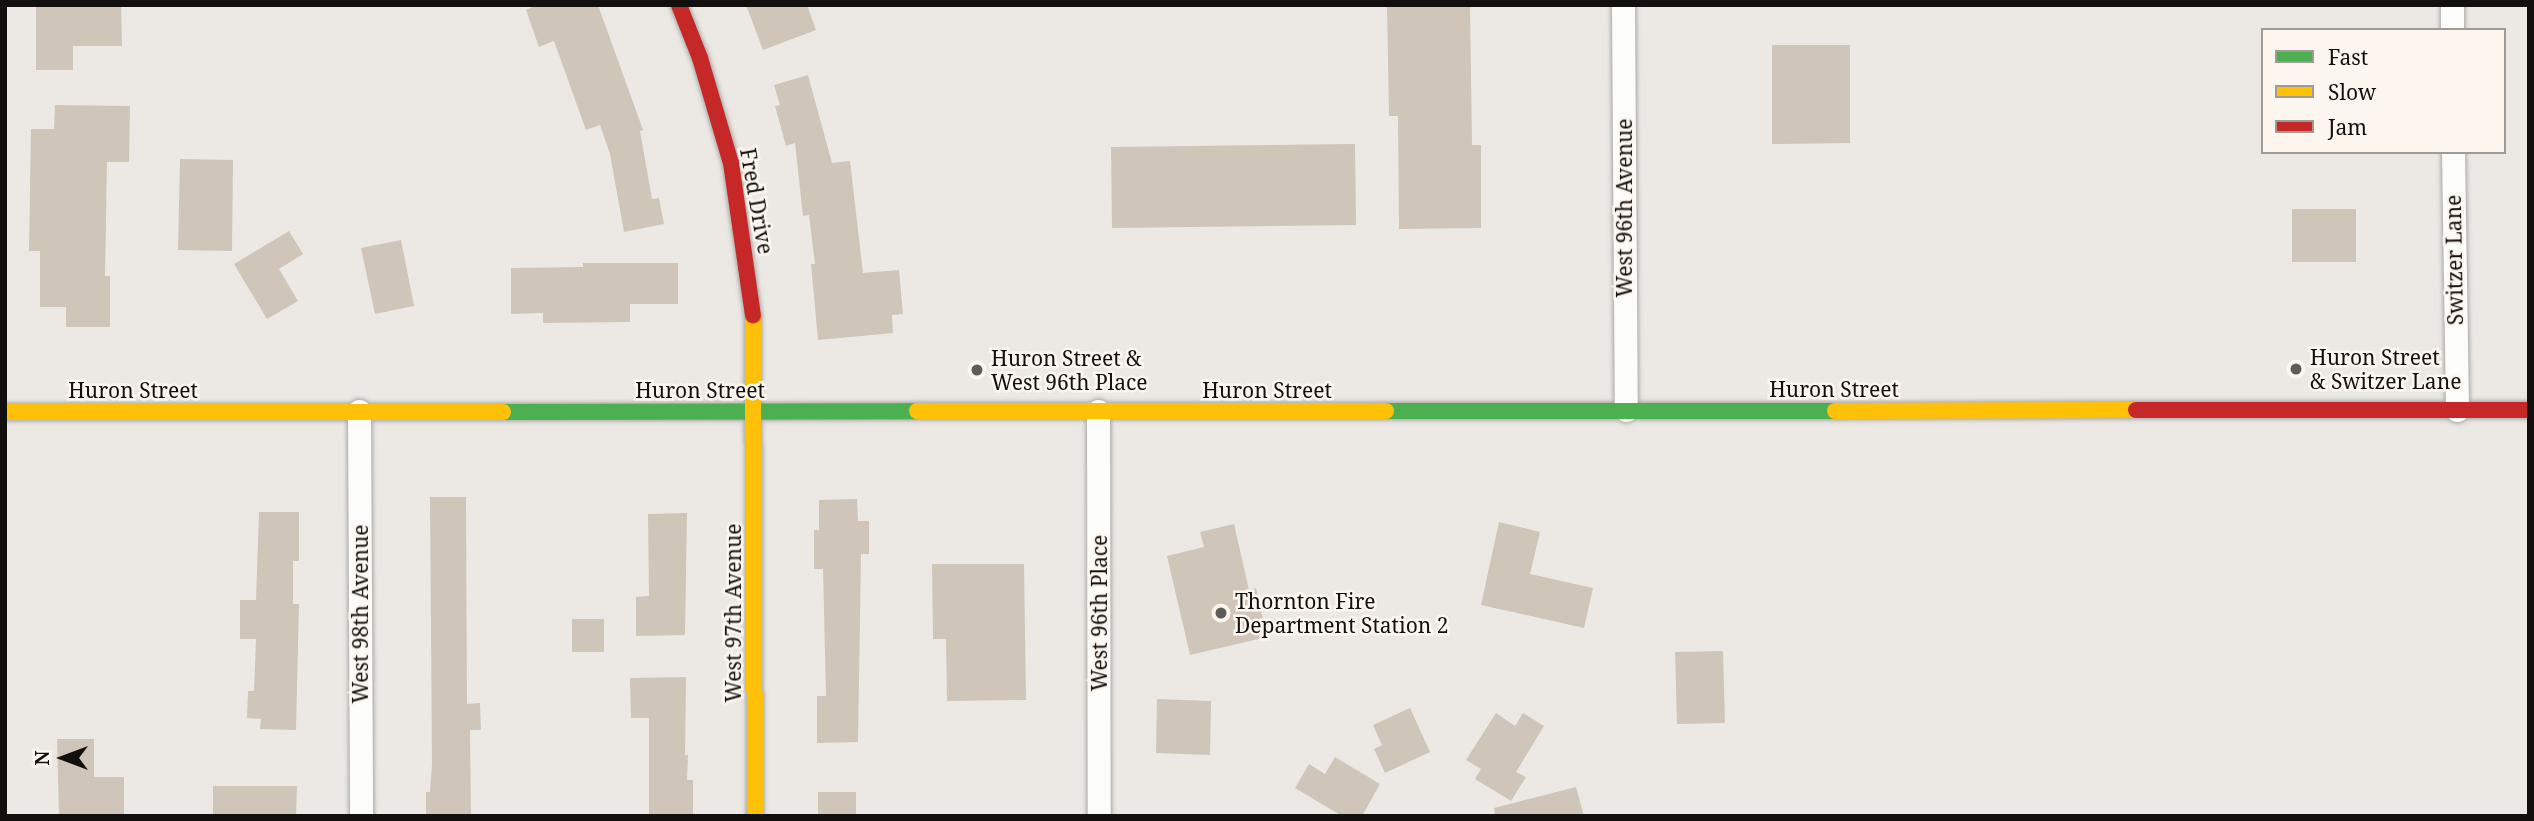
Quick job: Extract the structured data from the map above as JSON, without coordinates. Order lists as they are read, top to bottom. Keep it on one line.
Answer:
{"streets":{"main road":["Fred Drive","Huron Street","West 97th Avenue"],"street":["West 96th Avenue","Switzer Lane","West 96th Place","West 98th Avenue"]},"crossings":[["Fred Drive","Huron Street"],["Fred Drive","West 97th Avenue"],["West 96th Avenue","Huron Street"],["Switzer Lane","Huron Street"],["Huron Street","West 97th Avenue"],["Huron Street","West 96th Place"],["Huron Street","West 98th Avenue"]],"places":["Huron Street & Switzer Lane","Huron Street & West 96th Place","Thornton Fire Department Station 2"],"legend":["Fast","Slow","Jam"],"north":"left"}
